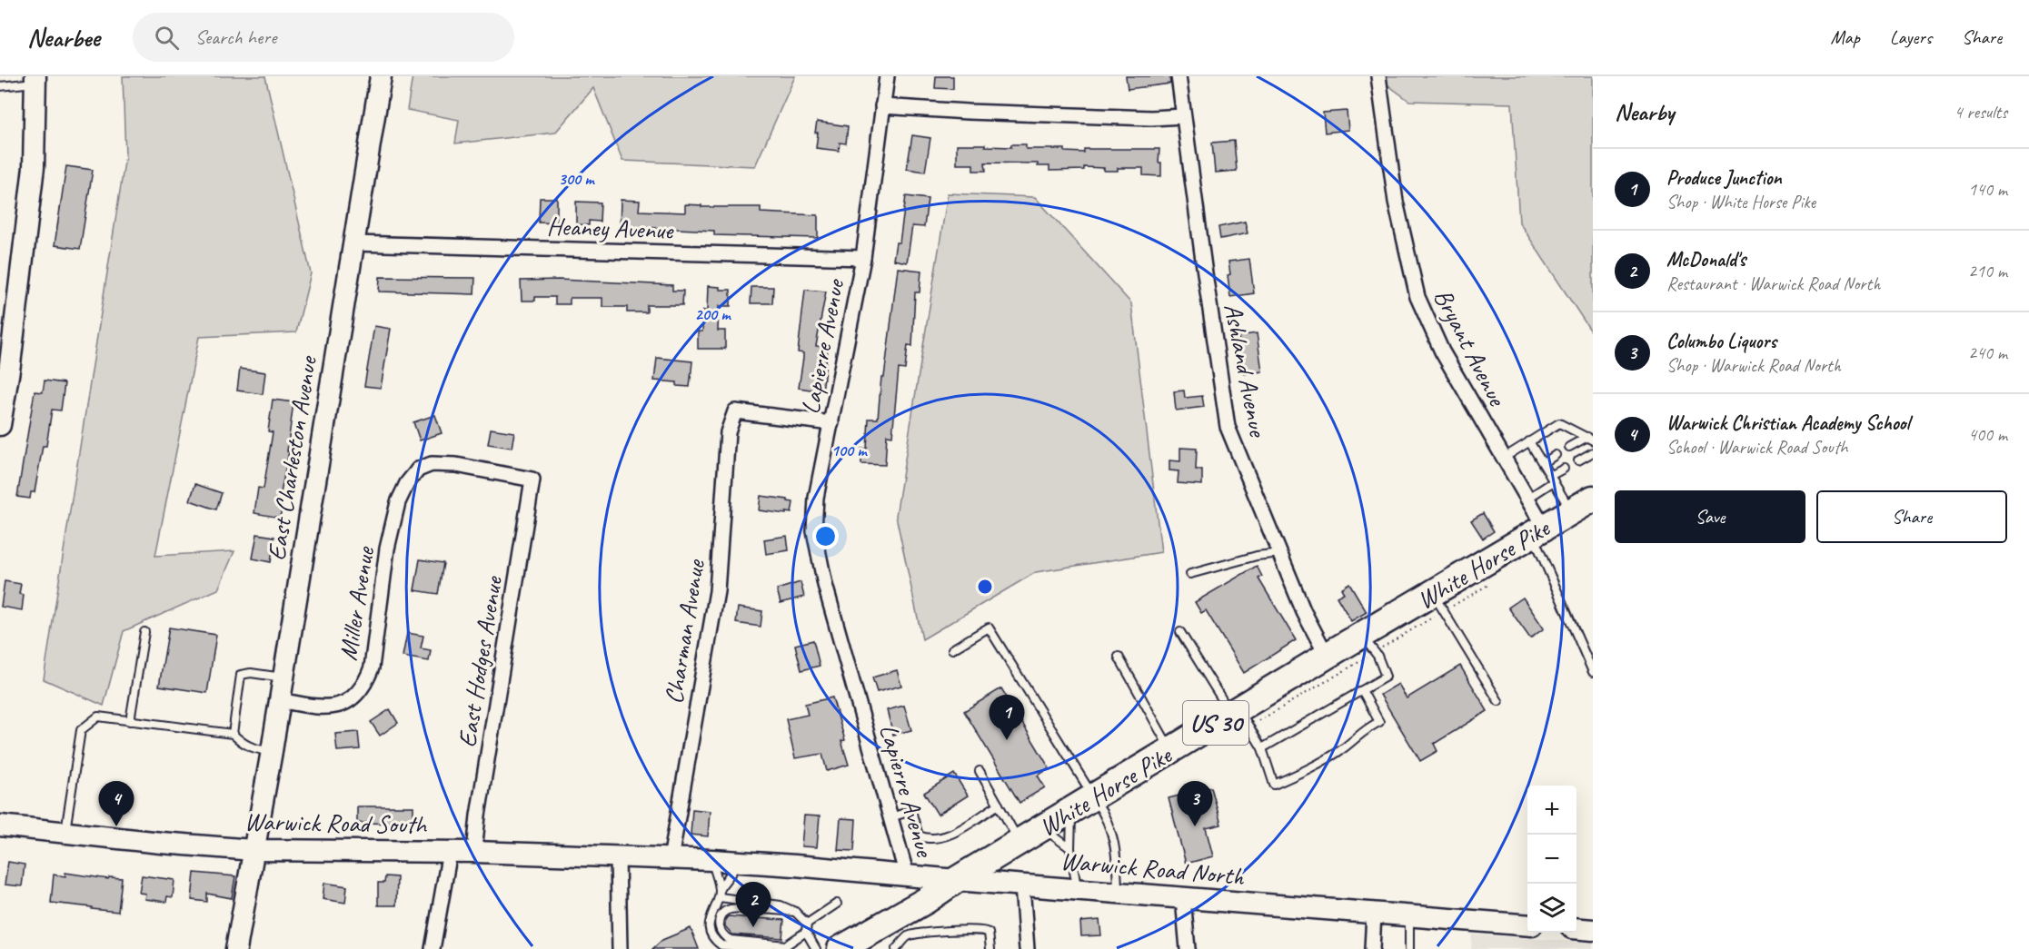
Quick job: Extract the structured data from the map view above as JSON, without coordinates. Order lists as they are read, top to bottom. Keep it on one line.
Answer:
{"streets":{"highway":["White Horse Pike","US 30"],"street":["Heaney Avenue","Lapierre Avenue","Bryant Avenue","Ashland Avenue","East Charleston Avenue","Miller Avenue","Charman Avenue","East Hodges Avenue","Warwick Road South","Warwick Road North"]},"crossings":[["Heaney Avenue","Lapierre Avenue"],["Heaney Avenue","East Charleston Avenue"],["Lapierre Avenue","Charman Avenue"],["Lapierre Avenue","Warwick Road North"],["Bryant Avenue","White Horse Pike"],["Ashland Avenue","White Horse Pike"],["East Charleston Avenue","Miller Avenue"],["East Charleston Avenue","Warwick Road South"],["White Horse Pike","Warwick Road North"],["Miller Avenue","East Hodges Avenue"],["Charman Avenue","Warwick Road South"],["Charman Avenue","Warwick Road North"],["East Hodges Avenue","Warwick Road South"],["Warwick Road South","Warwick Road North"]],"page":{"header":"Nearbee","search":"Search here","nav":["Map","Layers","Share"],"heading":["Nearby","4 results"],"list":[{"mark":"1","name":"Produce Junction","note":"Shop · White Horse Pike","value":"140 m"},{"mark":"2","name":"McDonald's","note":"Restaurant · Warwick Road North","value":"210 m"},{"mark":"3","name":"Columbo Liquors","note":"Shop · Warwick Road North","value":"240 m"},{"mark":"4","name":"Warwick Christian Academy School","note":"School · Warwick Road South","value":"400 m"}],"buttons":["Save","Share"],"pins":["1","3","4","2"],"map_buttons":["+","−"]},"rings":["300 m","200 m","100 m"]}
